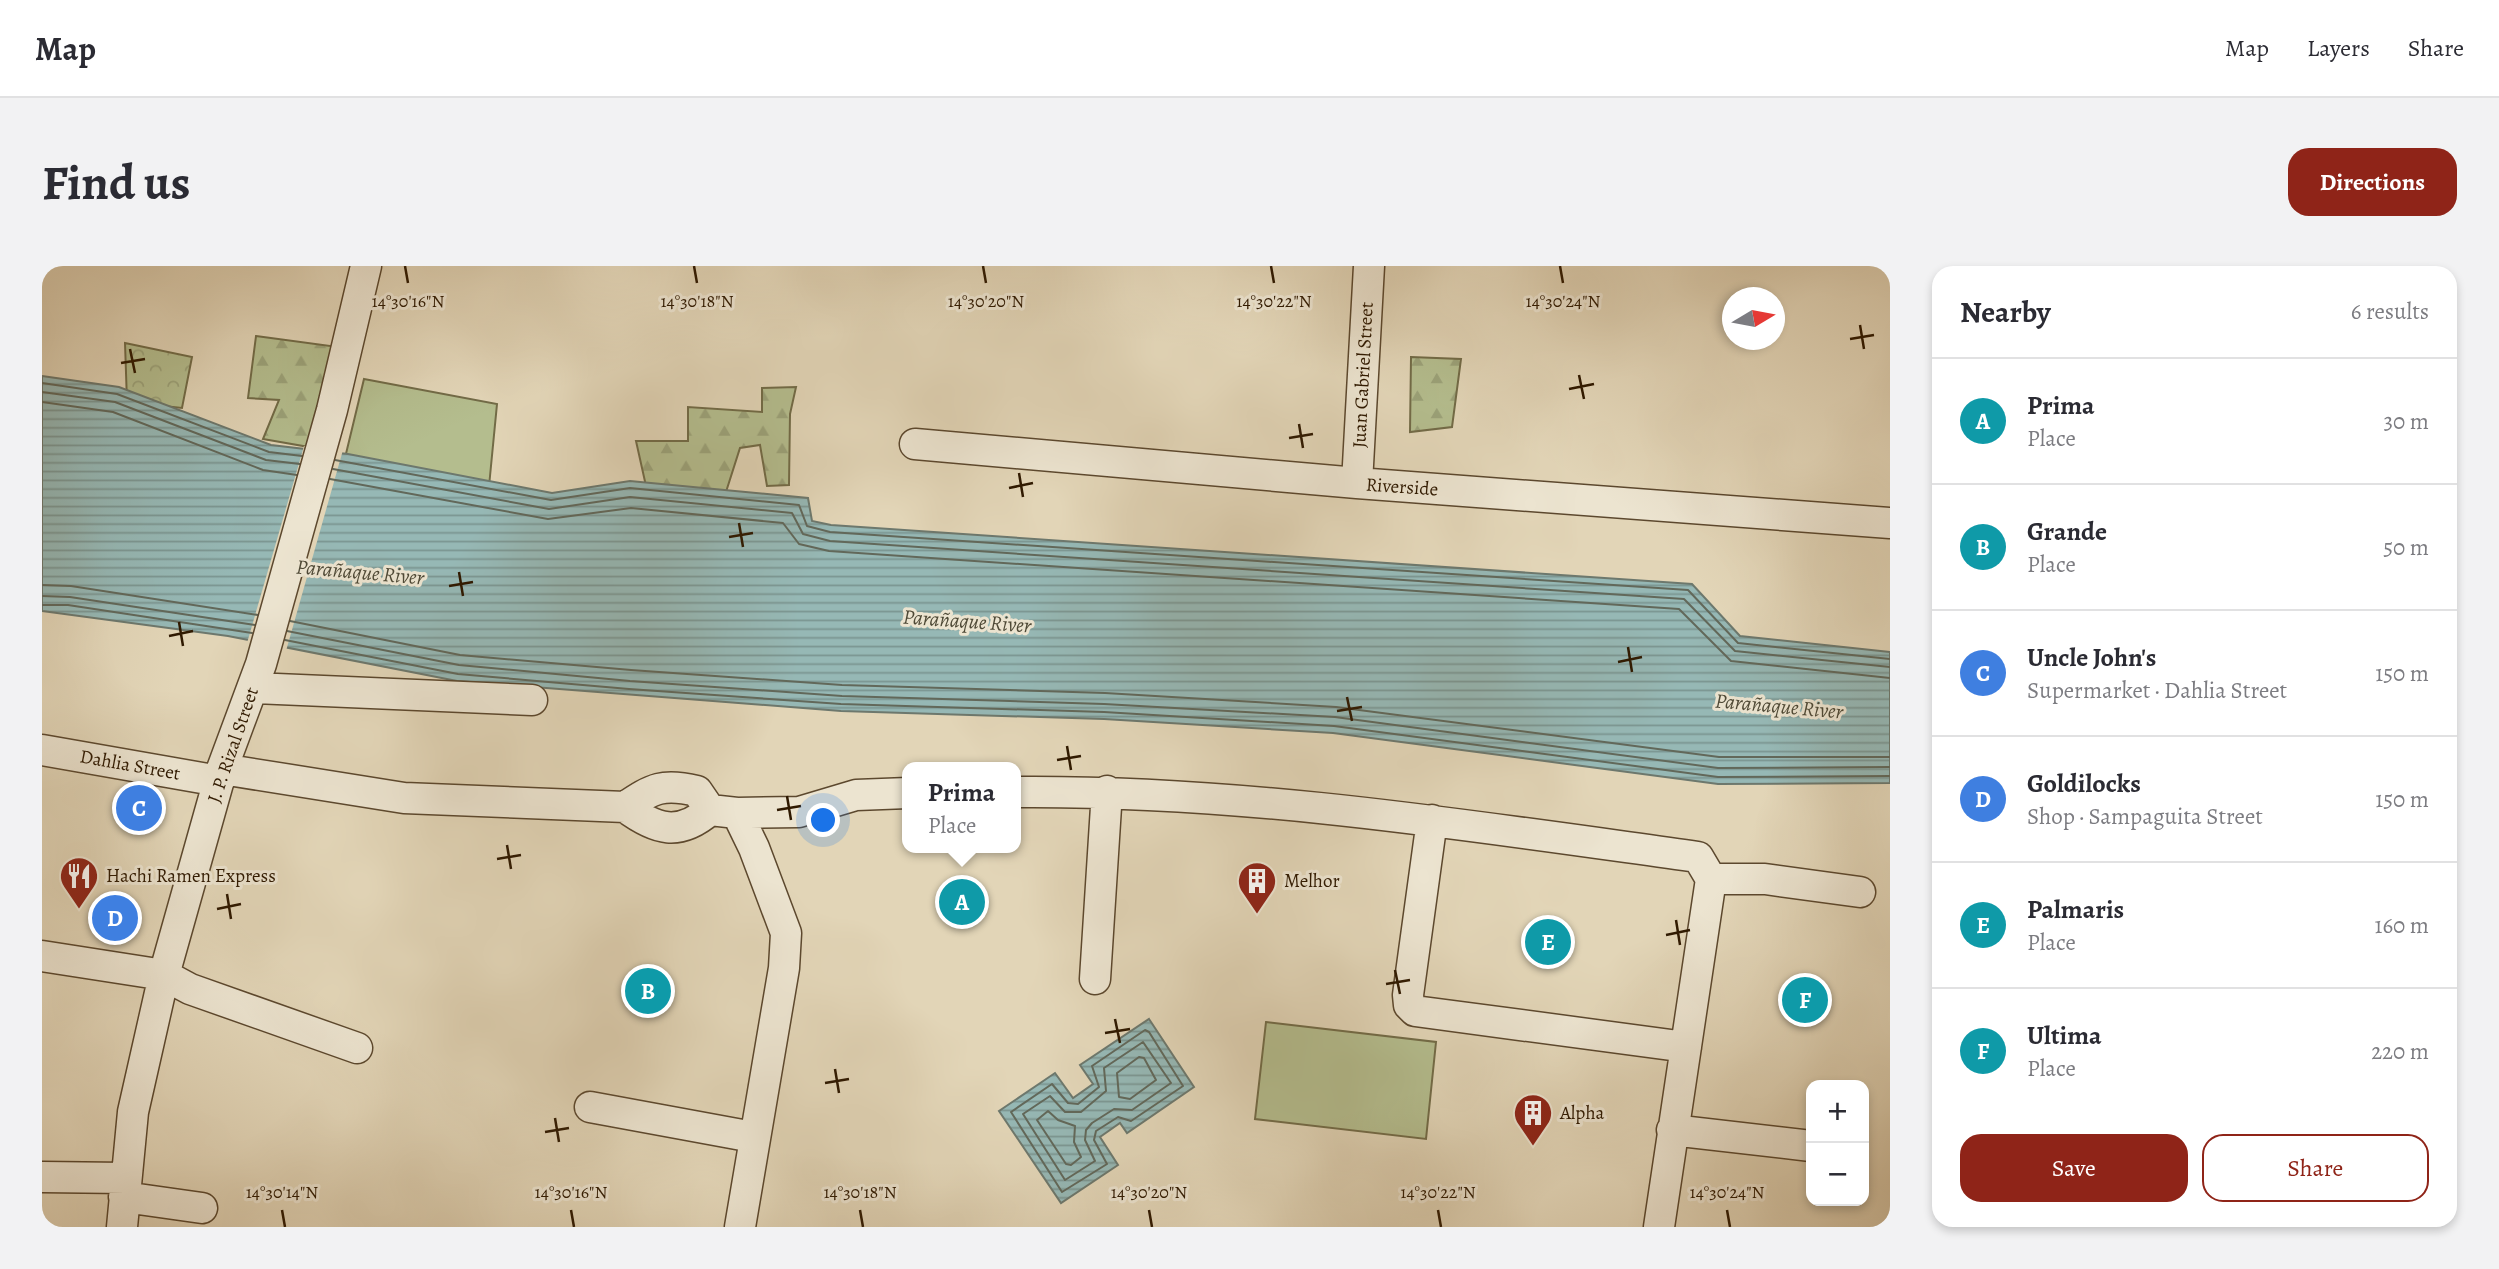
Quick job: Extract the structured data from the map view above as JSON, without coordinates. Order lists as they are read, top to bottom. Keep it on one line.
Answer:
{"streets":{"street":["Juan Gabriel Street","Riverside","J. P. Rizal Street","Dahlia Street"]},"crossings":[["Juan Gabriel Street","Riverside"],["J. P. Rizal Street","Dahlia Street"]],"water":["Parañaque River"],"places":{"restaurant":["Hachi Ramen Express"],"building":["Melhor","Alpha"]},"north":"right","page":{"header":"Map","nav":["Map","Layers","Share"],"buttons":["Directions",["Save","Share"]],"title":"Find us","heading":["Nearby","6 results"],"list":[{"mark":"A","name":"Prima","note":"Place","value":"30 m"},{"mark":"B","name":"Grande","note":"Place","value":"50 m"},{"mark":"C","name":"Uncle John's","note":"Supermarket · Dahlia Street","value":"150 m"},{"mark":"D","name":"Goldilocks","note":"Shop · Sampaguita Street","value":"150 m"},{"mark":"E","name":"Palmaris","note":"Place","value":"160 m"},{"mark":"F","name":"Ultima","note":"Place","value":"220 m"}],"popup":["Prima","Place"],"pins":["C","A","D","E","B","F"],"map_buttons":["+","−"]},"coordinates":["14°30'16\"N","14°30'18\"N","14°30'20\"N","14°30'22\"N","14°30'24\"N","14°30'14\"N"]}
